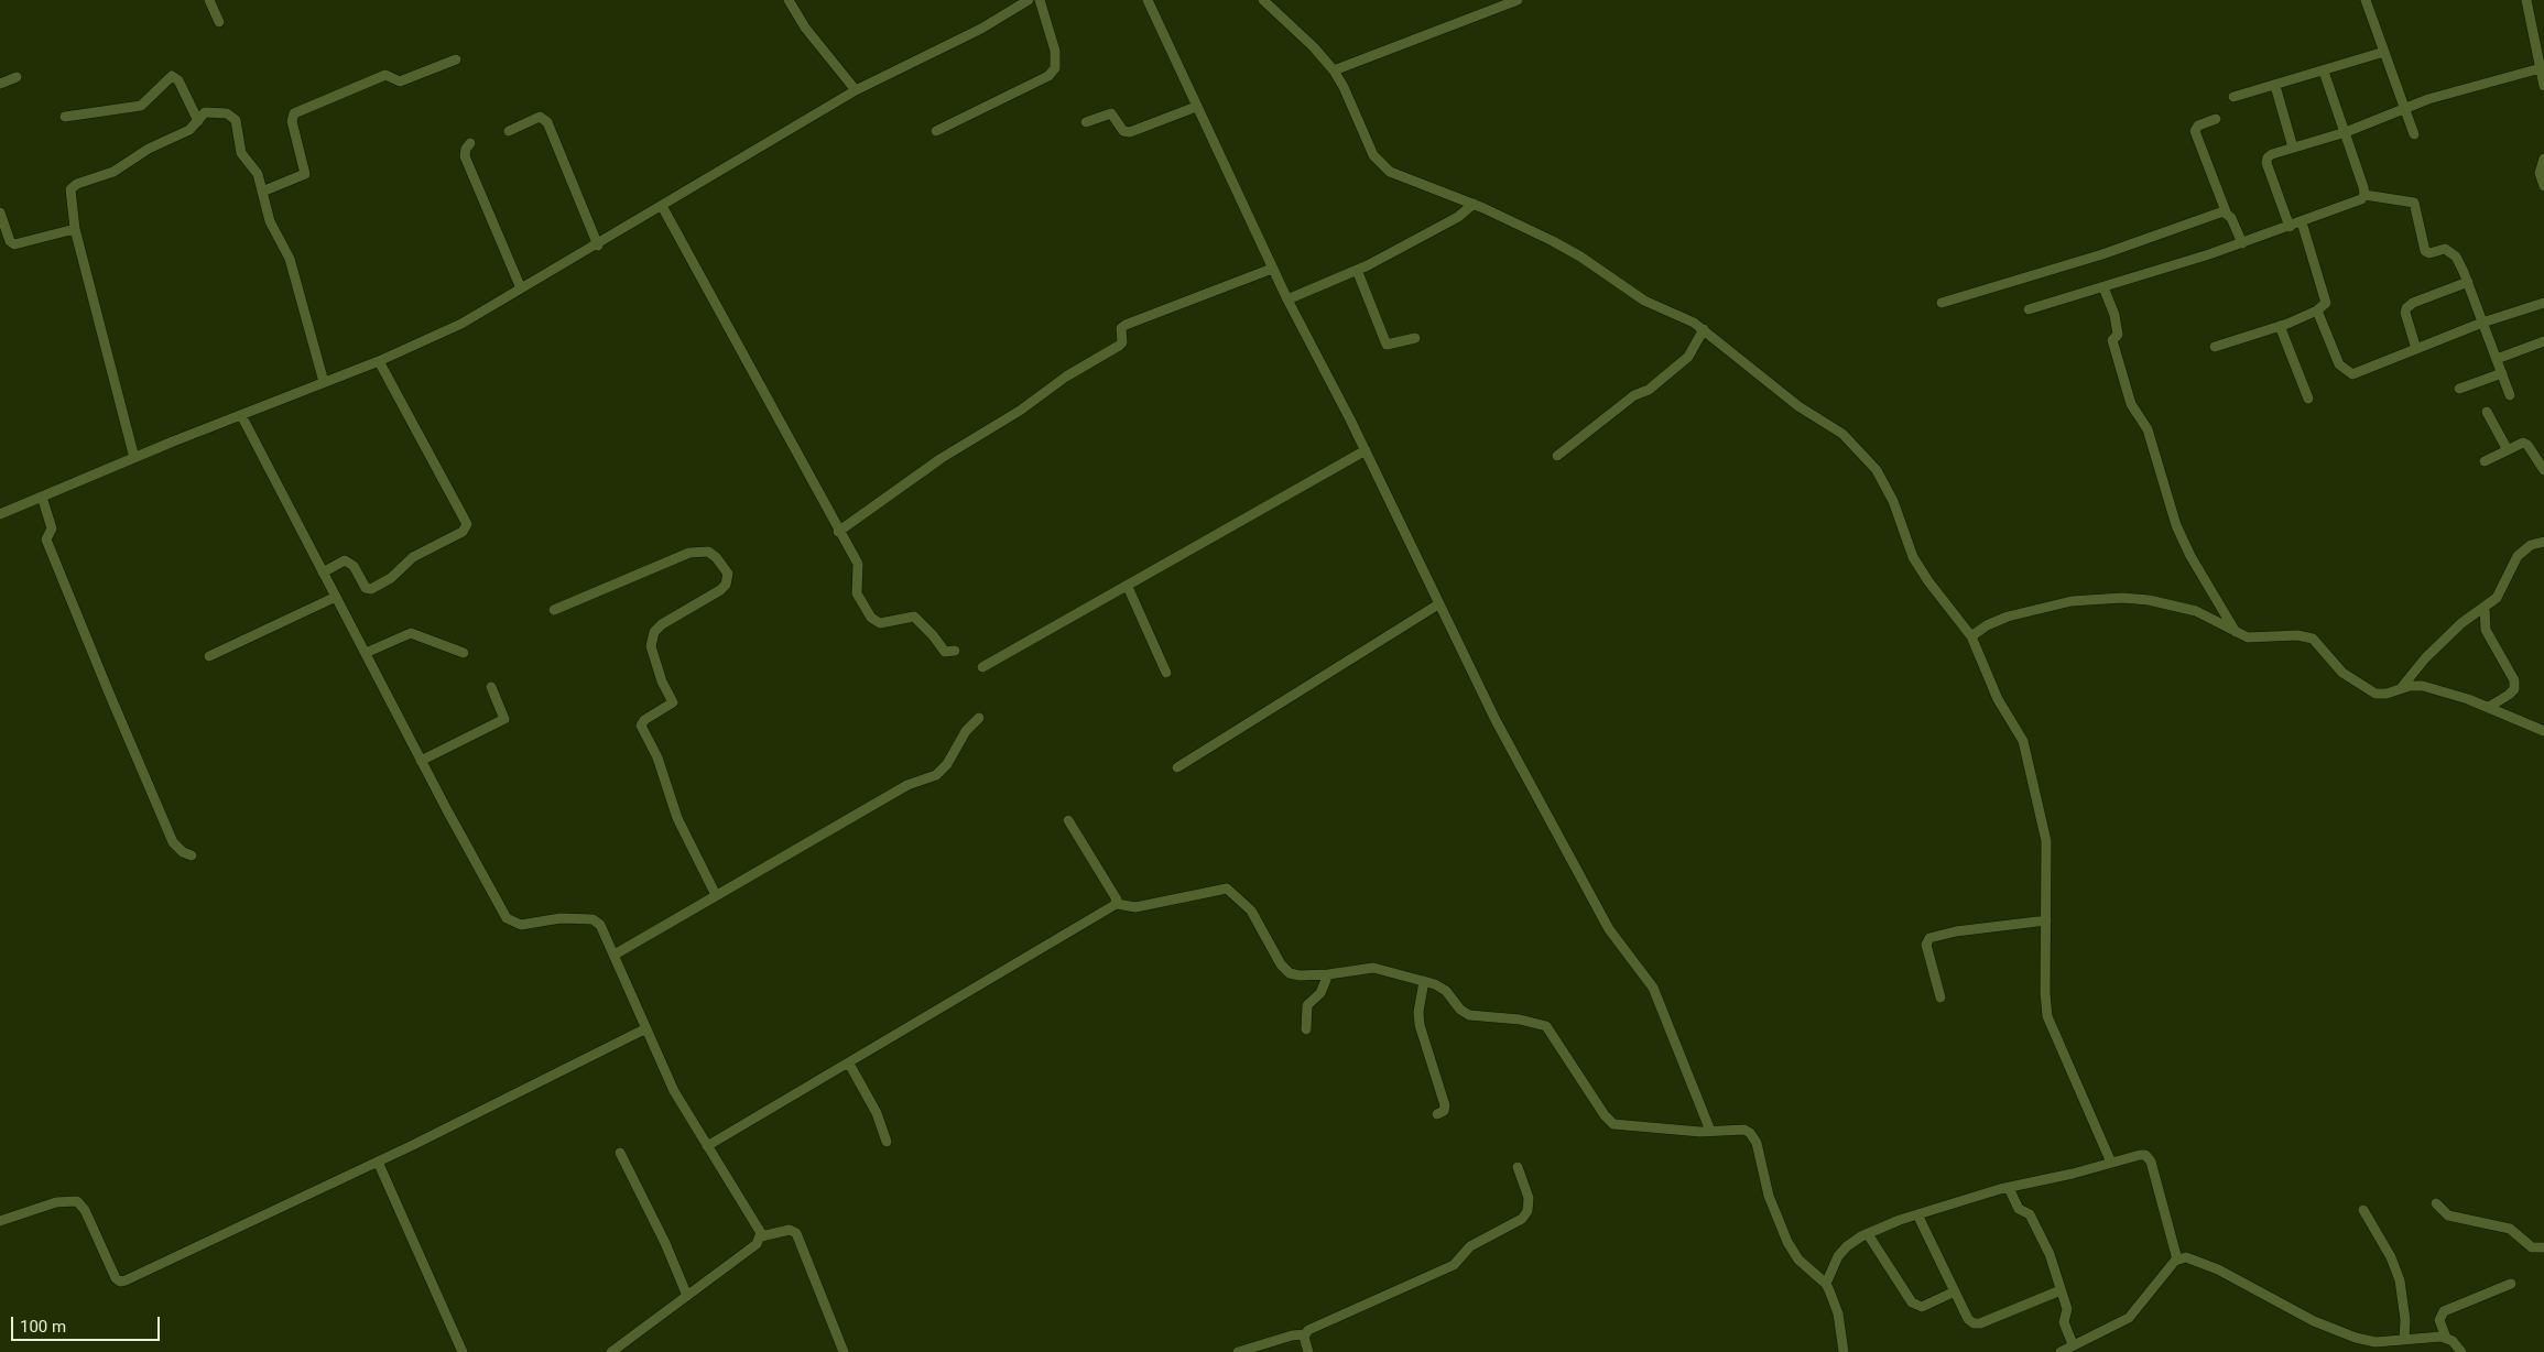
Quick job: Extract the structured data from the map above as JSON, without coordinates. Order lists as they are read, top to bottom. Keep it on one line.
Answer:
{"scale_bar":"100 m"}
